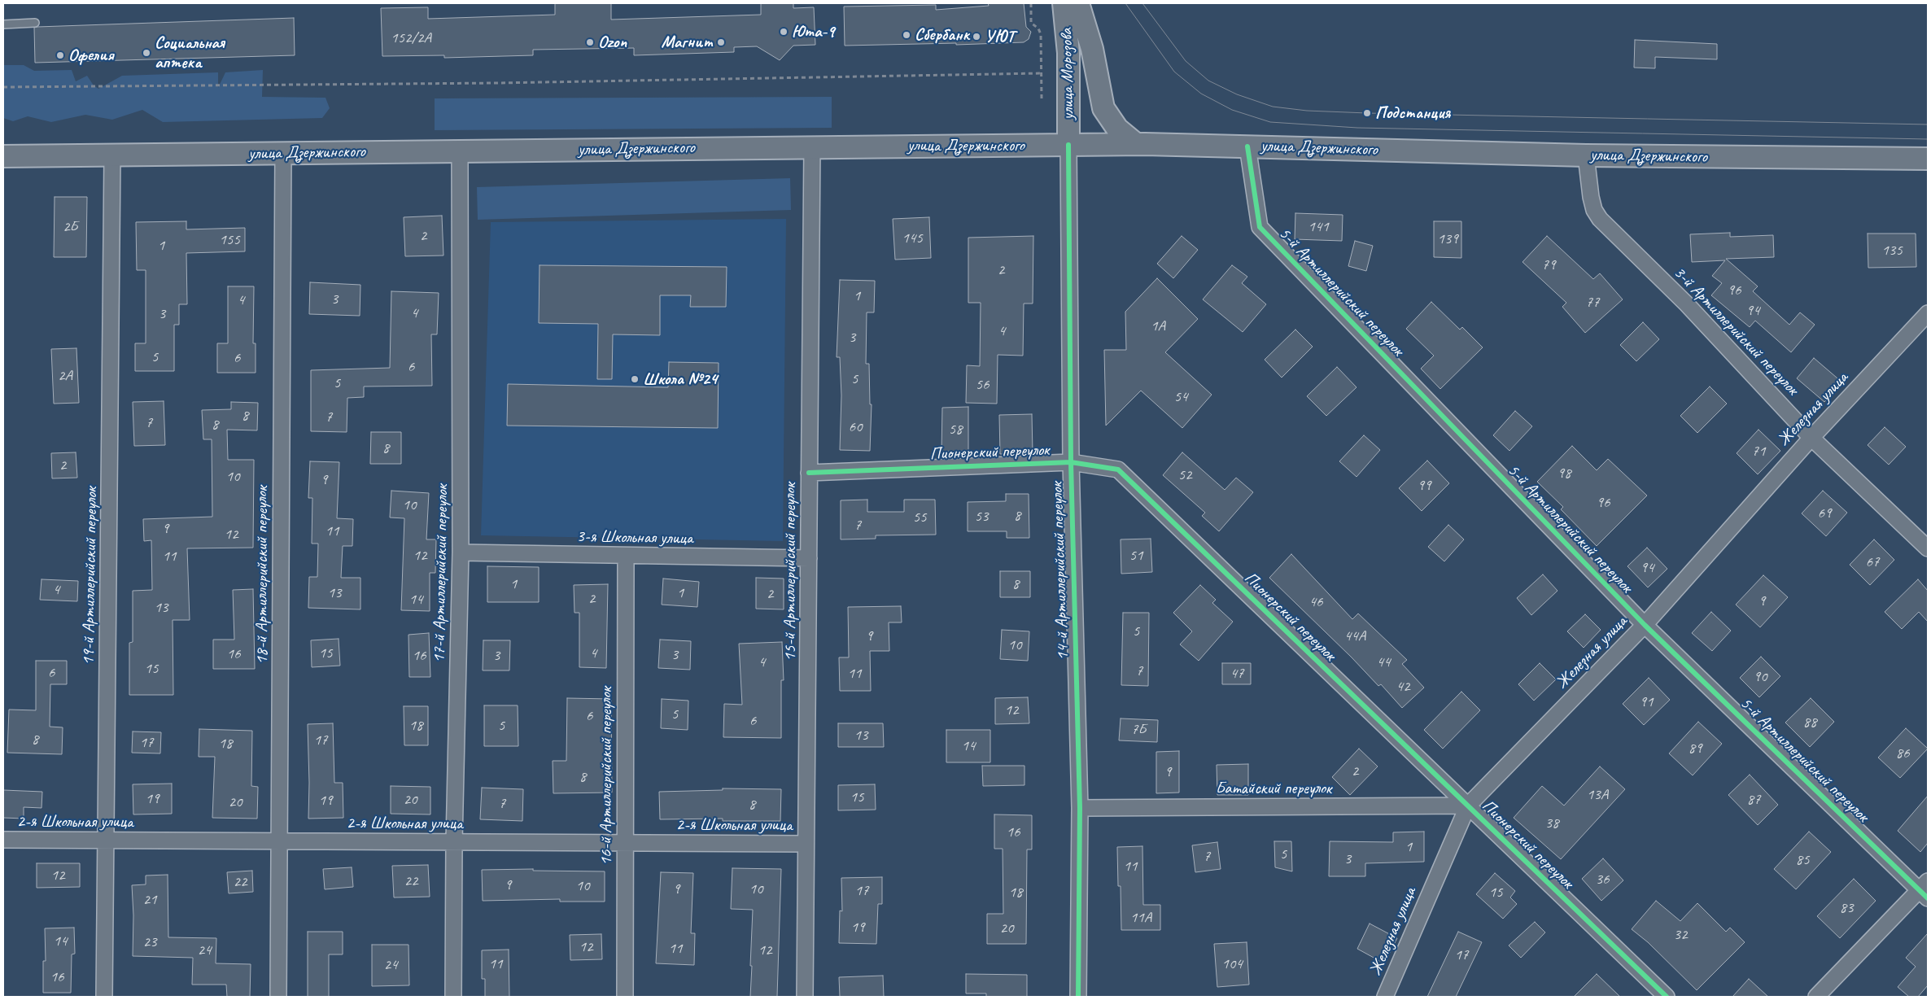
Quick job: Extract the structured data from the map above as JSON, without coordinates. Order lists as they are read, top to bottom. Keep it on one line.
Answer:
{"streets":{"main road":["улица Морозова","улица Дзержинского"],"street":["5-й Артиллерийский переулок","3-й Артиллерийский переулок","Железная улица","Пионерский переулок","3-я Школьная улица","14-й Артиллерийский переулок","15-й Артиллерийский переулок","17-й Артиллерийский переулок","18-й Артиллерийский переулок","19-й Артиллерийский переулок","16-й Артиллерийский переулок","Батайский переулок","2-я Школьная улица"]},"crossings":[["улица Морозова","улица Дзержинского"],["улица Морозова","14-й Артиллерийский переулок"],["улица Дзержинского","5-й Артиллерийский переулок"],["улица Дзержинского","3-й Артиллерийский переулок"],["улица Дзержинского","14-й Артиллерийский переулок"],["улица Дзержинского","15-й Артиллерийский переулок"],["улица Дзержинского","17-й Артиллерийский переулок"],["улица Дзержинского","18-й Артиллерийский переулок"],["улица Дзержинского","19-й Артиллерийский переулок"],["5-й Артиллерийский переулок","Железная улица"],["3-й Артиллерийский переулок","Железная улица"],["Железная улица","Пионерский переулок"],["Железная улица","Батайский переулок"],["Пионерский переулок","14-й Артиллерийский переулок"],["Пионерский переулок","15-й Артиллерийский переулок"],["Пионерский переулок","Батайский переулок"],["3-я Школьная улица","15-й Артиллерийский переулок"],["3-я Школьная улица","17-й Артиллерийский переулок"],["3-я Школьная улица","16-й Артиллерийский переулок"],["14-й Артиллерийский переулок","Батайский переулок"],["15-й Артиллерийский переулок","2-я Школьная улица"],["17-й Артиллерийский переулок","2-я Школьная улица"],["18-й Артиллерийский переулок","2-я Школьная улица"],["19-й Артиллерийский переулок","2-я Школьная улица"],["16-й Артиллерийский переулок","2-я Школьная улица"]],"places":["Юта-9","Сбербанк","УЮТ","Ozon","Магнит","Социальная аптека","Офелия","Подстанция","Школа №24"],"house_numbers":["152/2А","2Б","141","2","145","139","155","1","135","79","2","96","1","3","4","77","94","4","3","1А","4","3","5","6","6","2А","5","5","56","54","8","7","7","8","60","58","8","71","2","98","52","10","9","99","96","10","69","8","53","55","7","9","11","12","12","51","11","67","94","1","8","4","13","1","2","2","14","9","46","13","5","9","44А","10","15","4","16","3","16","3","4","44","15","7","6","11","47","90","42","91","12","5","6","6","88","18","5","7Б","13","8","17","17","18","14","89","86","2","9","8","13А","15","19","20","87","19","20","7","8","38","16","1","5","7","3","85","11","12","36","22","22","9","10","9","10","17","18","15","21","83","11А","19","20","32","14","23","12","11","24","12","17","11","104","24","16"]}
